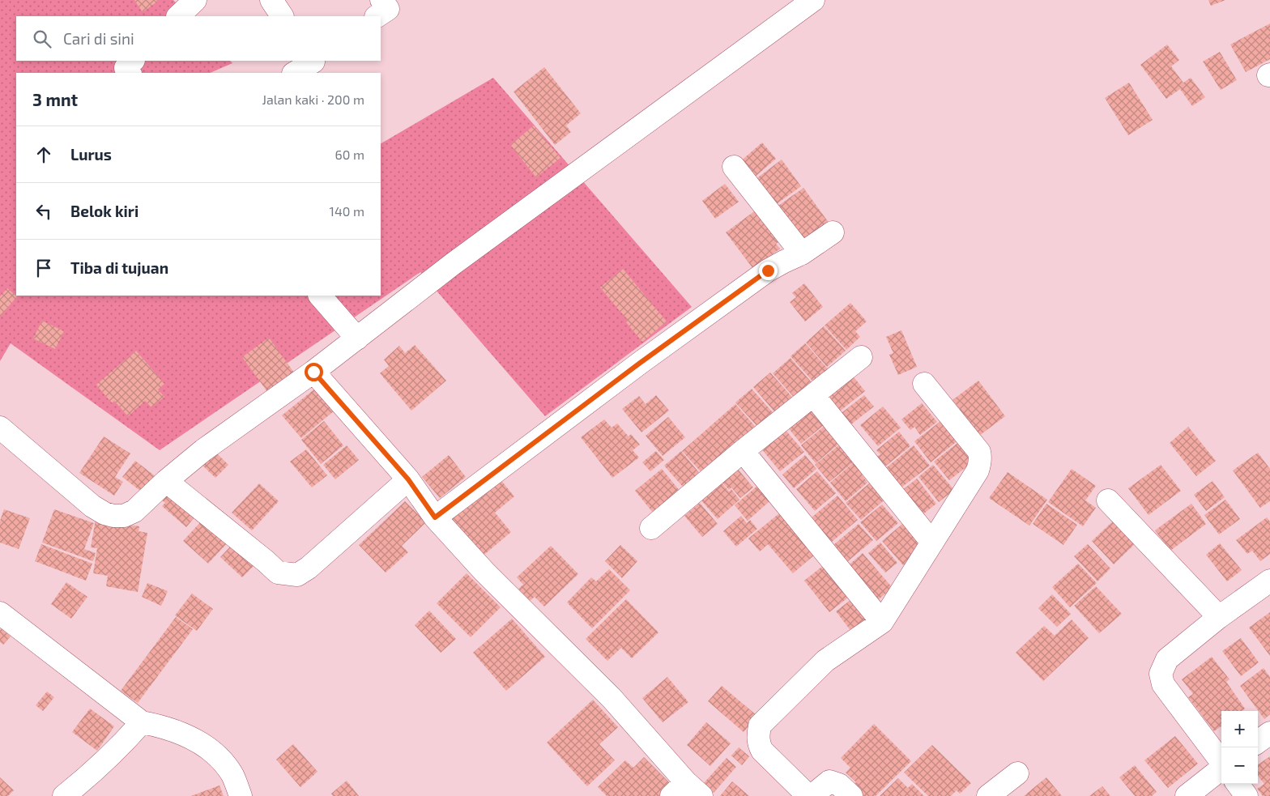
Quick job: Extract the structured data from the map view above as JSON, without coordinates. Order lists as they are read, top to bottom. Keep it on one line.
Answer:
{"page":{"search":"Cari di sini","heading":["3 mnt","Jalan kaki · 200 m"],"list":[["Lurus","60 m"],["Belok kiri","140 m"],"Tiba di tujuan"],"map_buttons":["+","−"]}}
